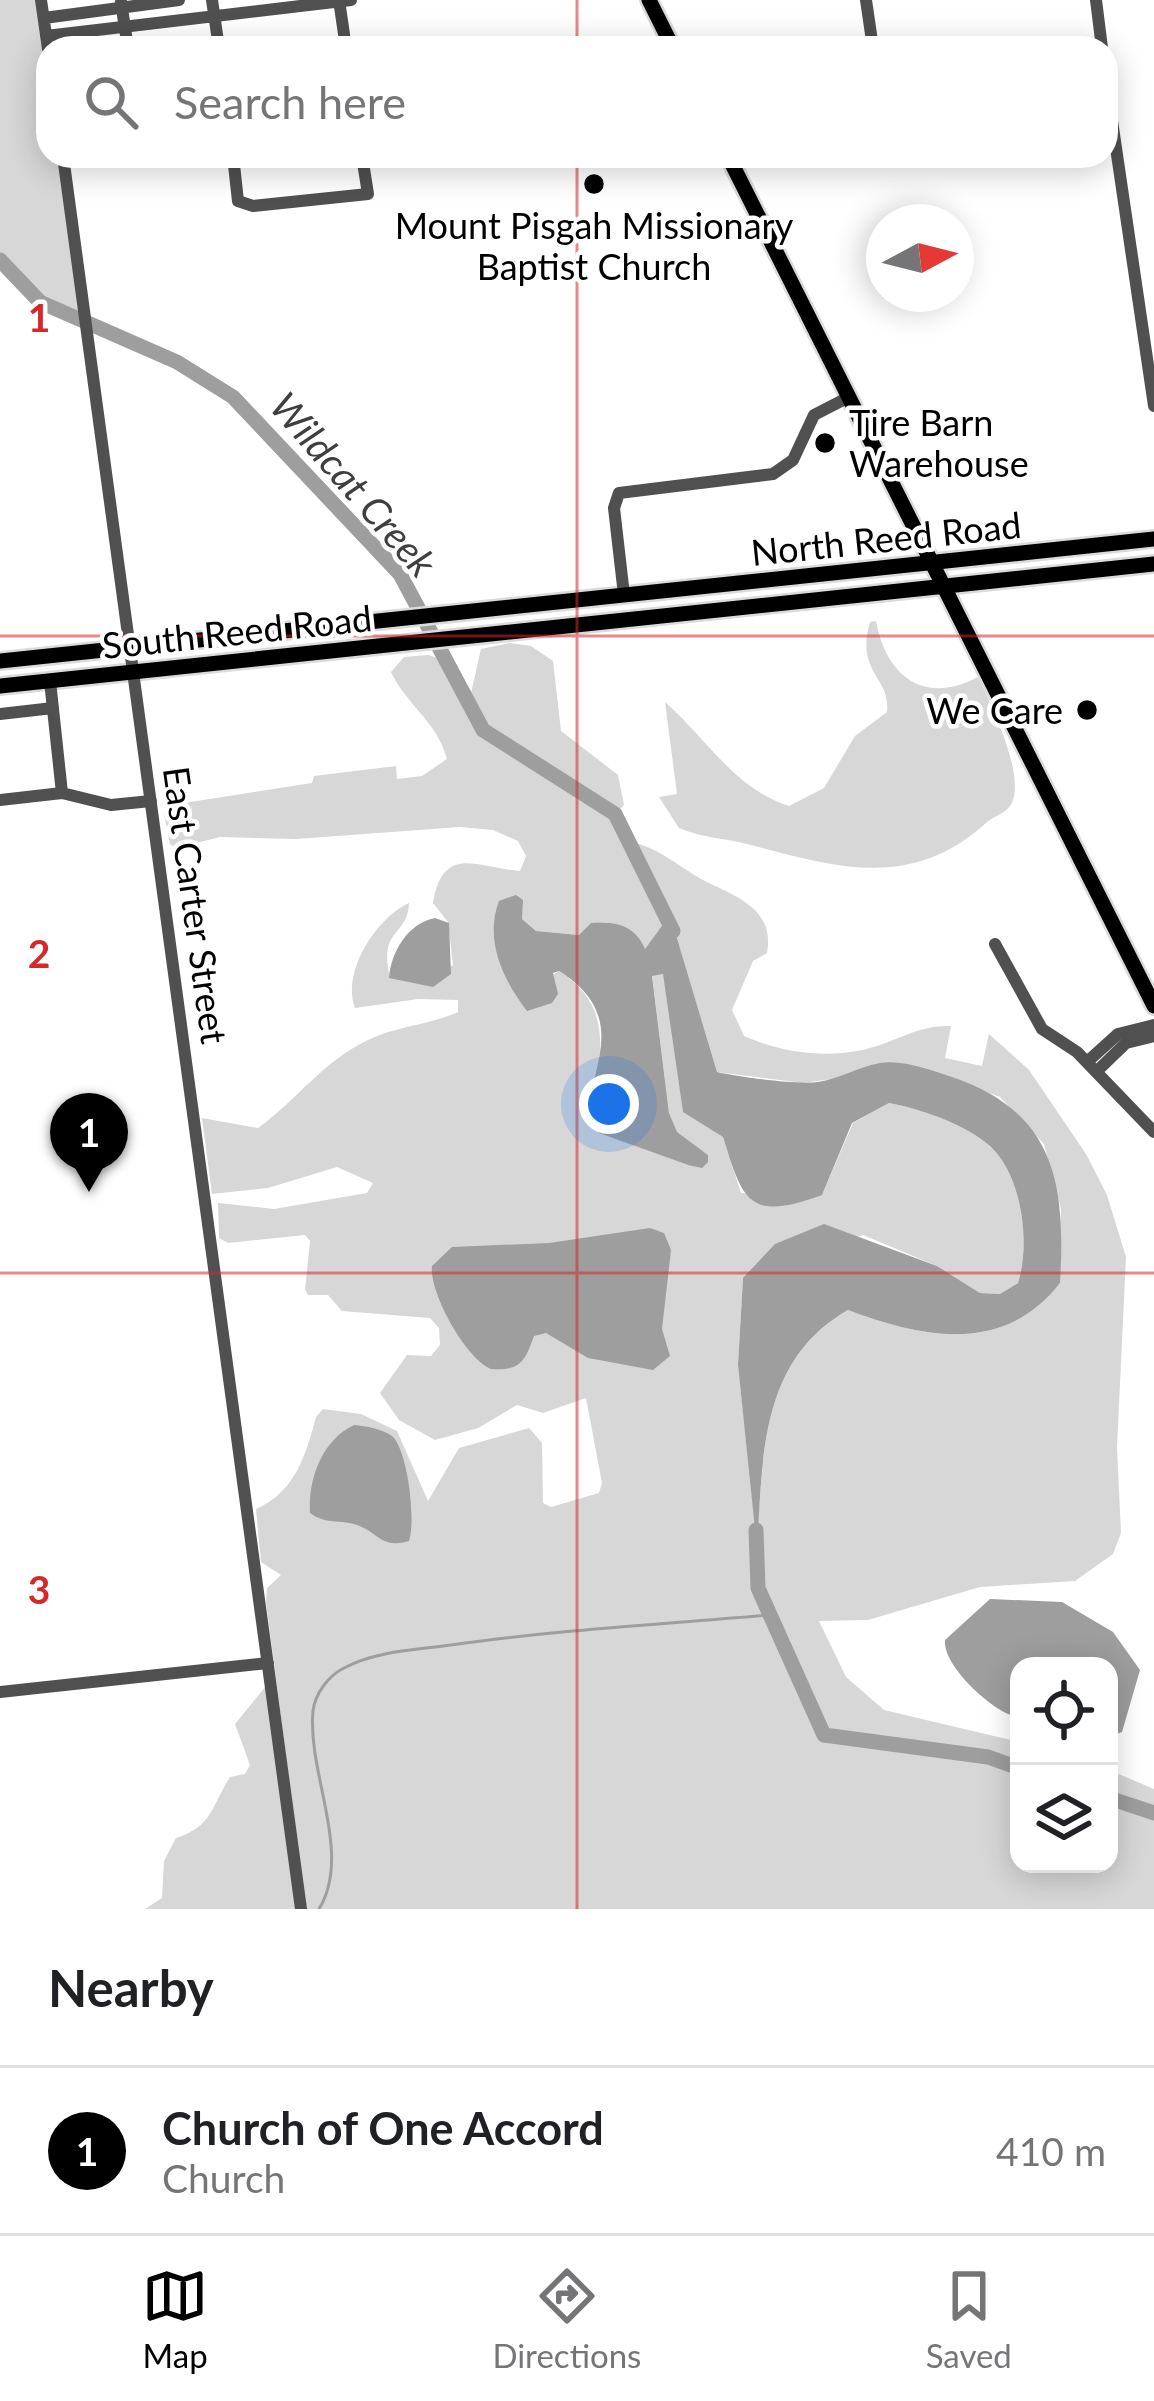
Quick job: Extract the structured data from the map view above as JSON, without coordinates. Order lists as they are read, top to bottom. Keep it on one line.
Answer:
{"streets":{"main road":["North Reed Road","South Reed Road"],"street":["East Carter Street"]},"crossings":[["North Reed Road","South Reed Road"],["South Reed Road","East Carter Street"]],"water":["Wildcat Creek"],"places":["Mount Pisgah Missionary Baptist Church","Tire Barn Warehouse","We Care"],"north":"right","page":{"search":"Search here","pins":"1","heading":"Nearby","list":[{"mark":"1","name":"Church of One Accord","note":"Church","value":"410 m"}],"nav":["Map","Directions","Saved"]},"grid":{"rows":["1","2","3"]}}
